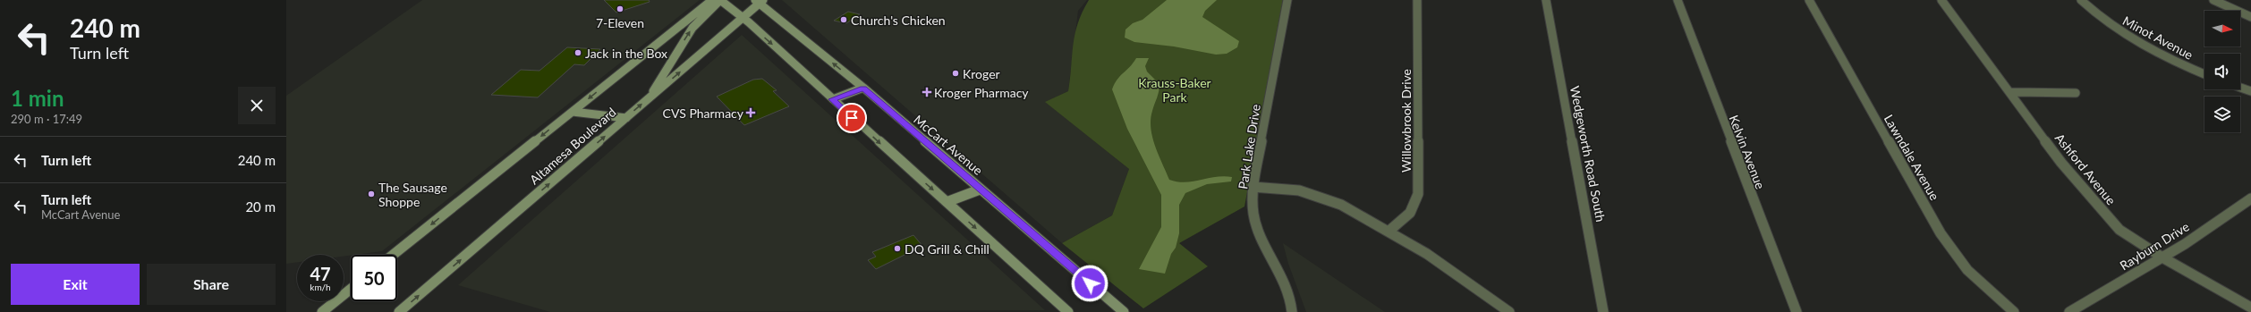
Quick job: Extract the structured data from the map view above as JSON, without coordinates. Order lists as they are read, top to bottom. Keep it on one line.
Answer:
{"streets":{"main road":["McCart Avenue","Altamesa Boulevard"],"street":["Minot Avenue","Willowbrook Drive","Park Lake Drive","Kelvin Avenue","Wedgeworth Road South","Lawndale Avenue","Ashford Avenue","Rayburn Drive"]},"crossings":[["McCart Avenue","Altamesa Boulevard"],["Ashford Avenue","Rayburn Drive"]],"parks":["Krauss-Baker Park"],"places":{"other":["7-Eleven","Church's Chicken","Jack in the Box","Kroger","The Sausage Shoppe","DQ Grill & Chill"],"health":["Kroger Pharmacy","CVS Pharmacy"]},"north":"right","page":{"turn":["240 m","Turn left"],"heading":["1 min","290 m · 17:49"],"list":[{"name":"Turn left","value":"240 m"},{"name":"Turn left","note":"McCart Avenue","value":"20 m"}],"speed":"47 km/h","limit":"50","buttons":["Exit","Share"]}}
